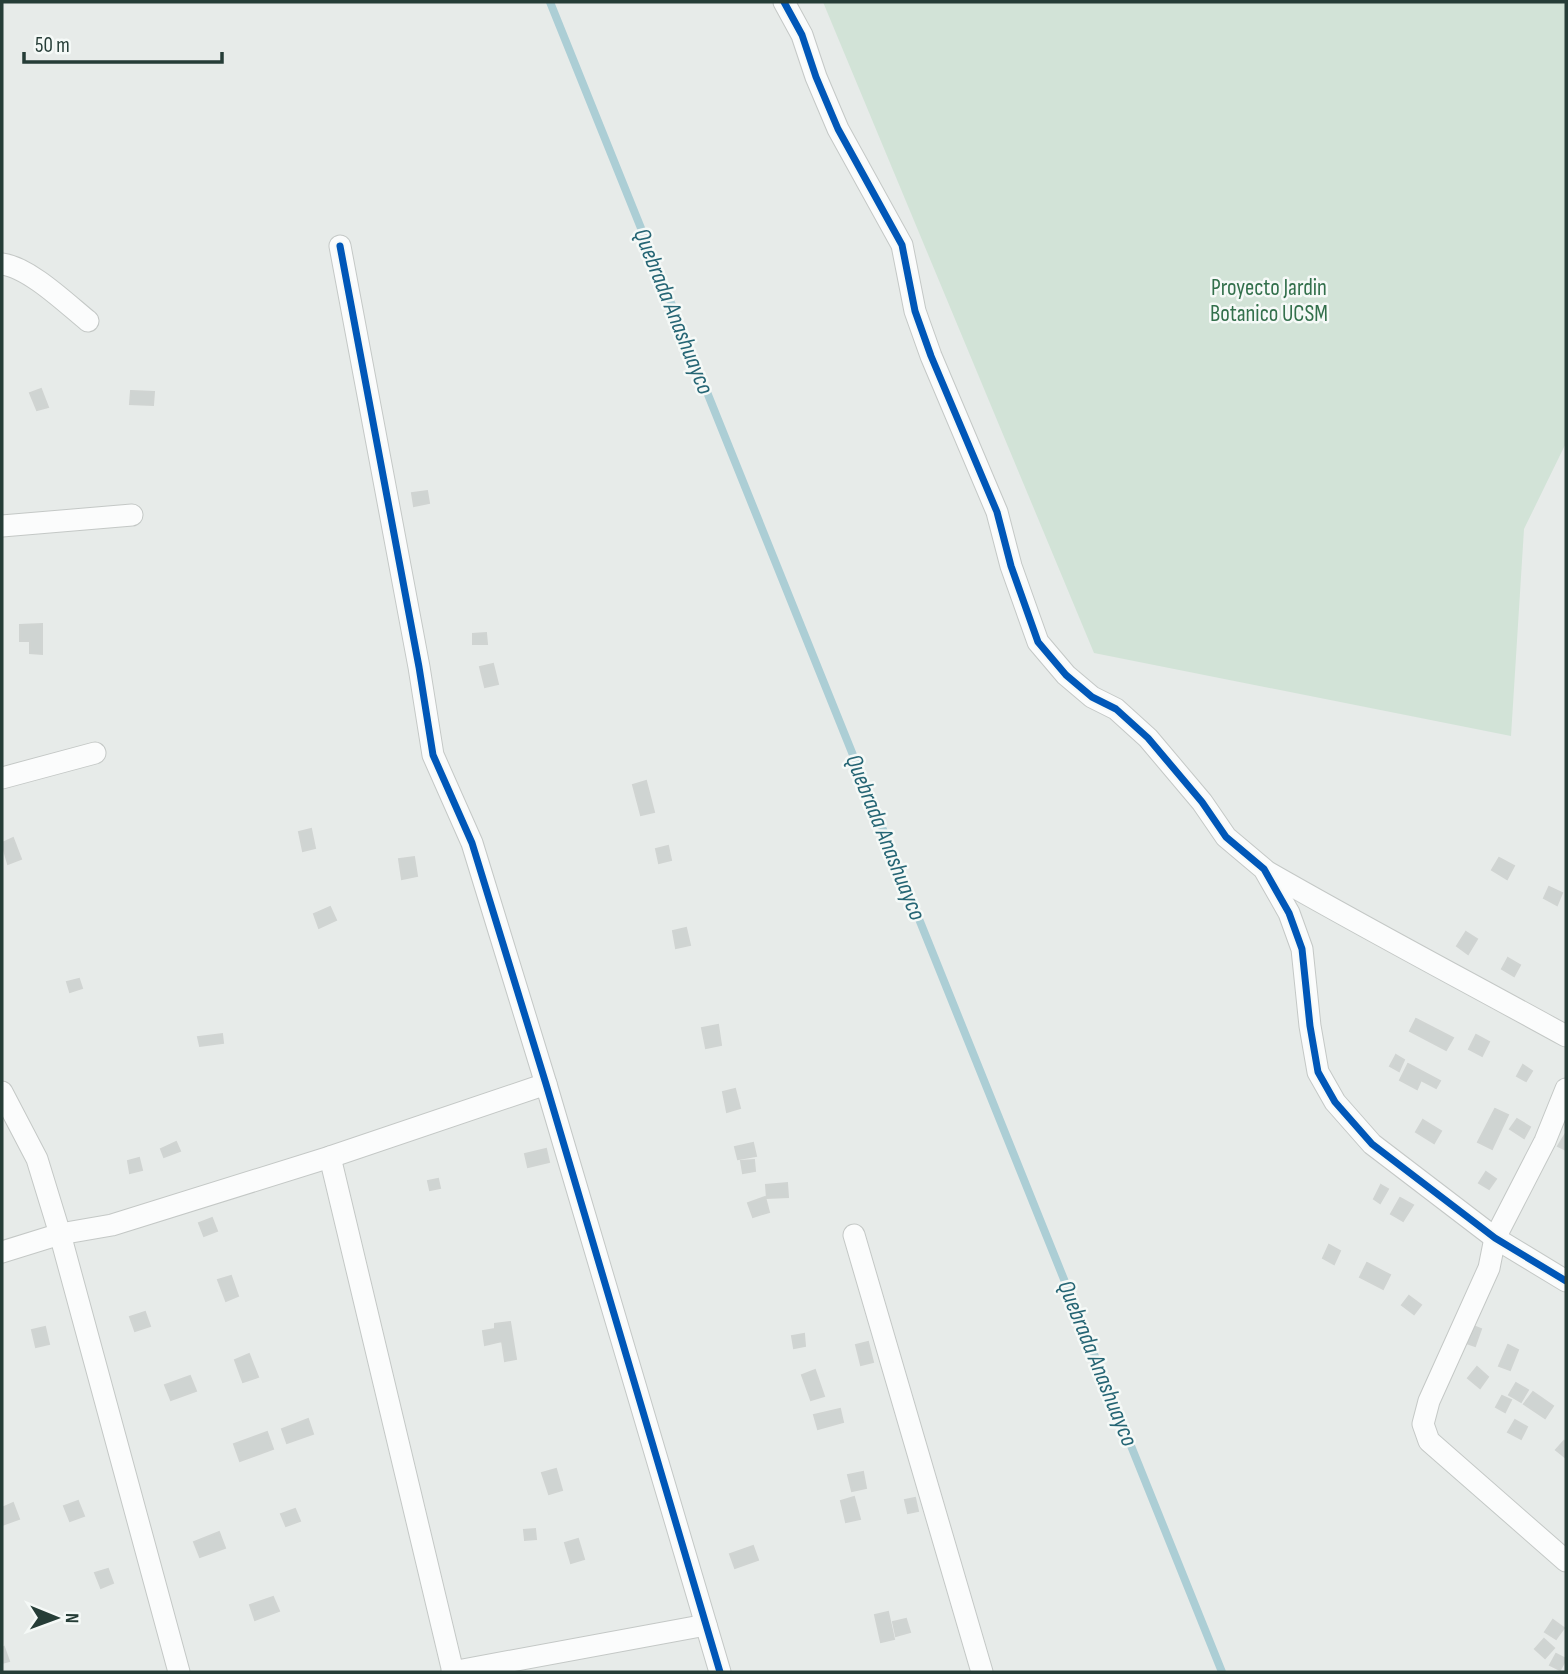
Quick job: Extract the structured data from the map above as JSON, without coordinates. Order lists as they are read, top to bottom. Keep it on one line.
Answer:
{"water":["Quebrada Anashuayco"],"parks":["Proyecto Jardin Botanico UCSM"],"scale_bar":"50 m","north":"right"}
